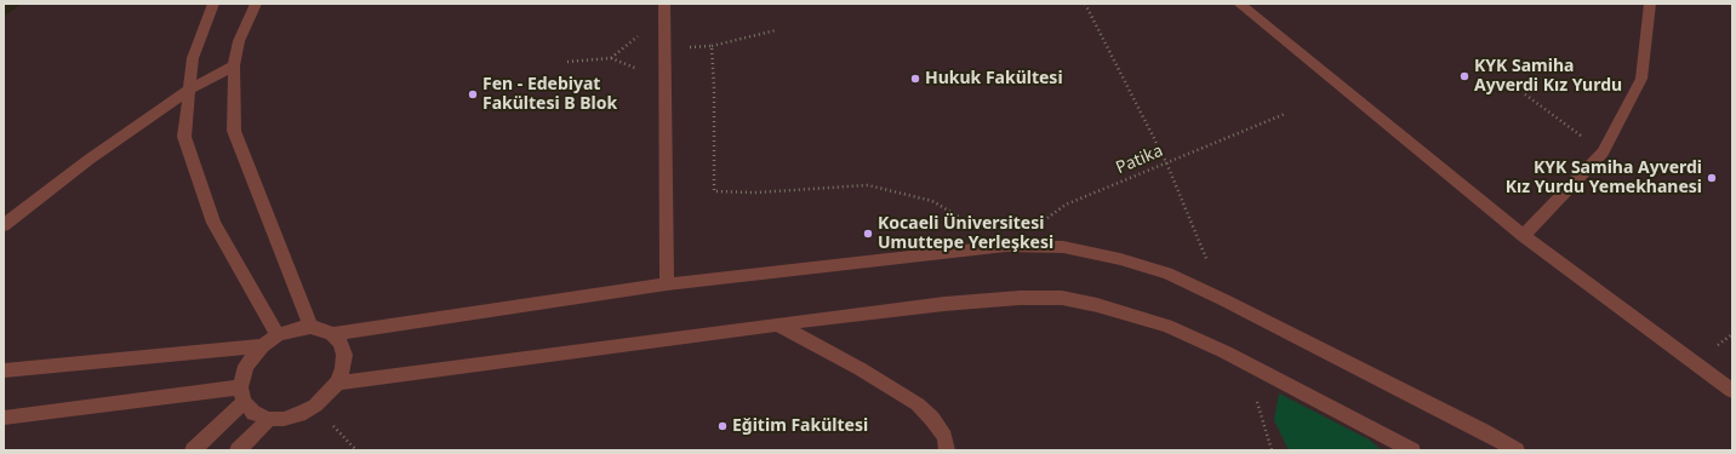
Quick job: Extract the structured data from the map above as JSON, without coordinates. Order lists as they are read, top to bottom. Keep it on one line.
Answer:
{"streets":{"path":["Patika"]},"places":["KYK Samiha Ayverdi Kız Yurdu","Hukuk Fakültesi","Fen - Edebiyat Fakültesi B Blok","KYK Samiha Ayverdi Kız Yurdu Yemekhanesi","Kocaeli Üniversitesi Umuttepe Yerleşkesi","Eğitim Fakültesi"]}
